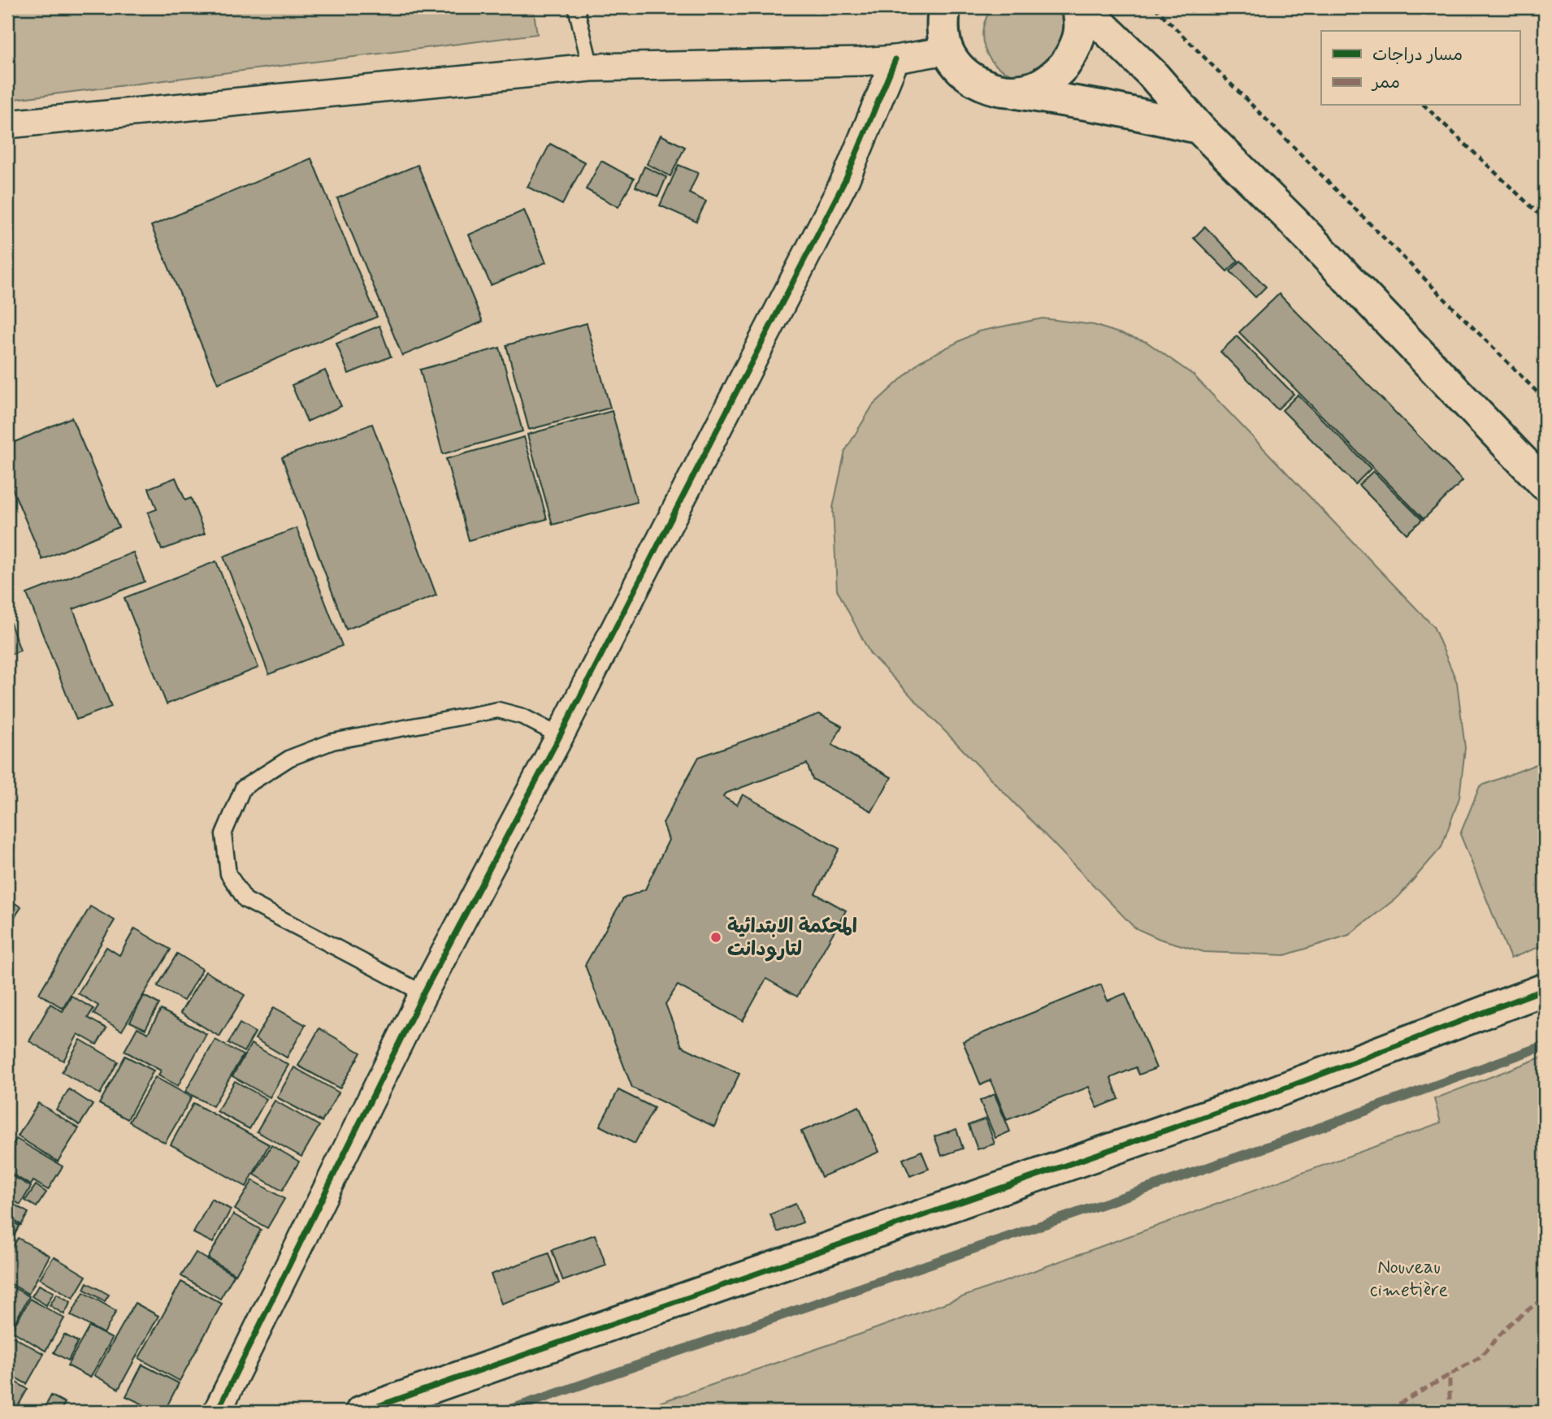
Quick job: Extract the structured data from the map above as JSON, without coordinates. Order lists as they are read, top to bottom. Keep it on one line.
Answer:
{"parks":["Nouveau cimetière"],"places":["المحكمة الابتدائية لتارودانت"],"legend":["مسار دراجات","ممر"]}
